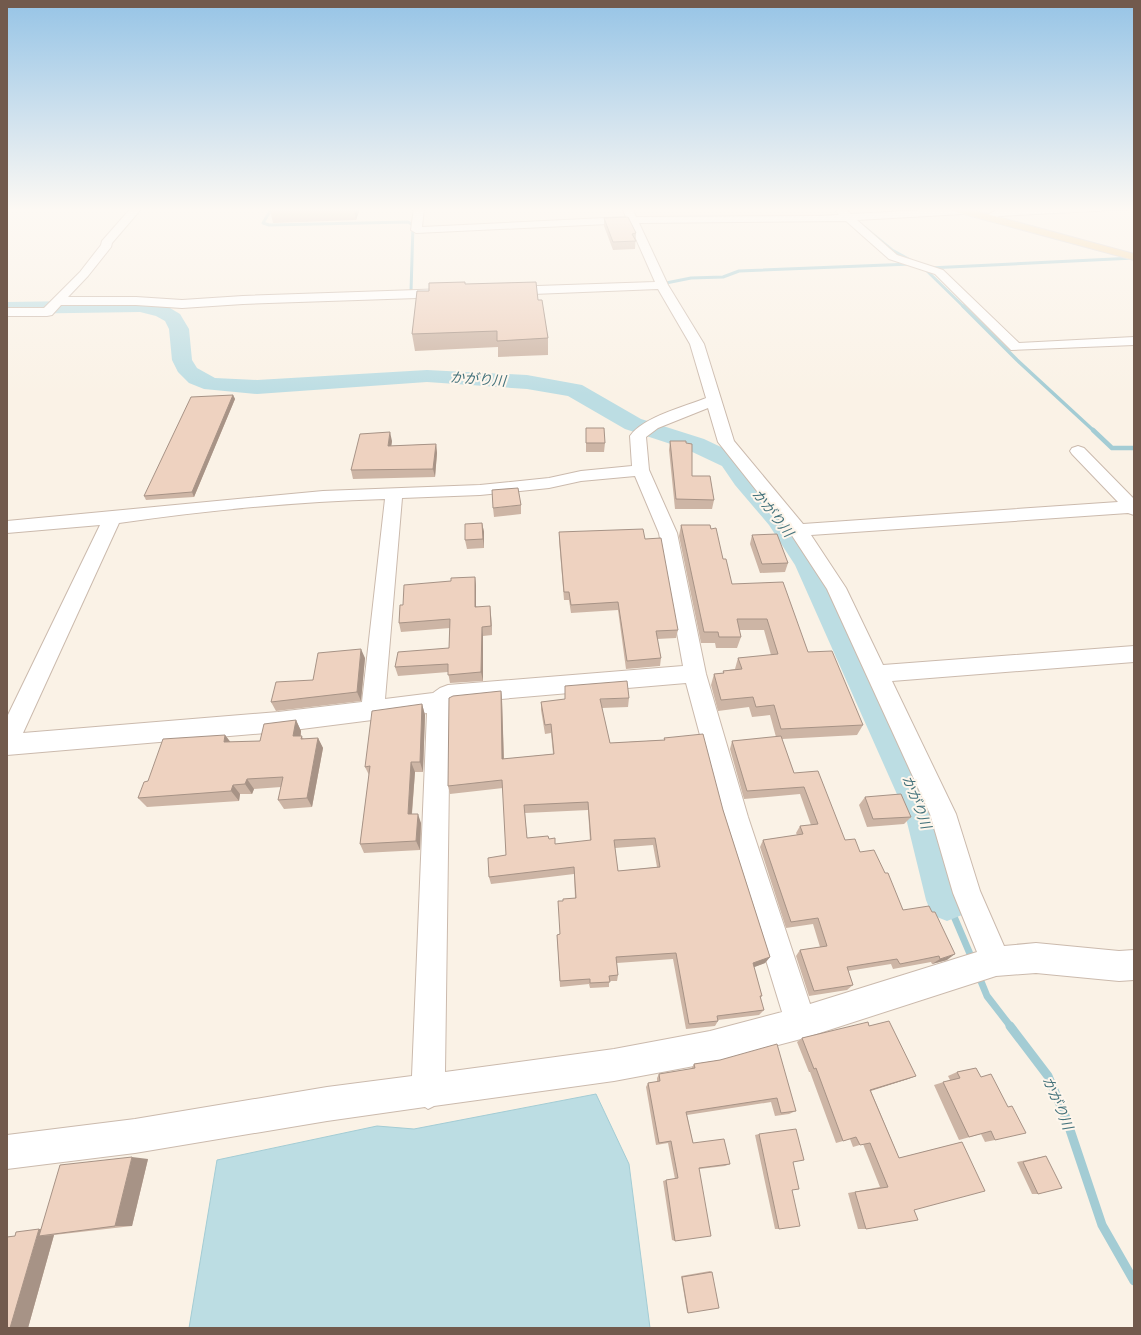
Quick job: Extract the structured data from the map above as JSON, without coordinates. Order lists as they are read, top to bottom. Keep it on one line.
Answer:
{"water":["かがり川"]}
